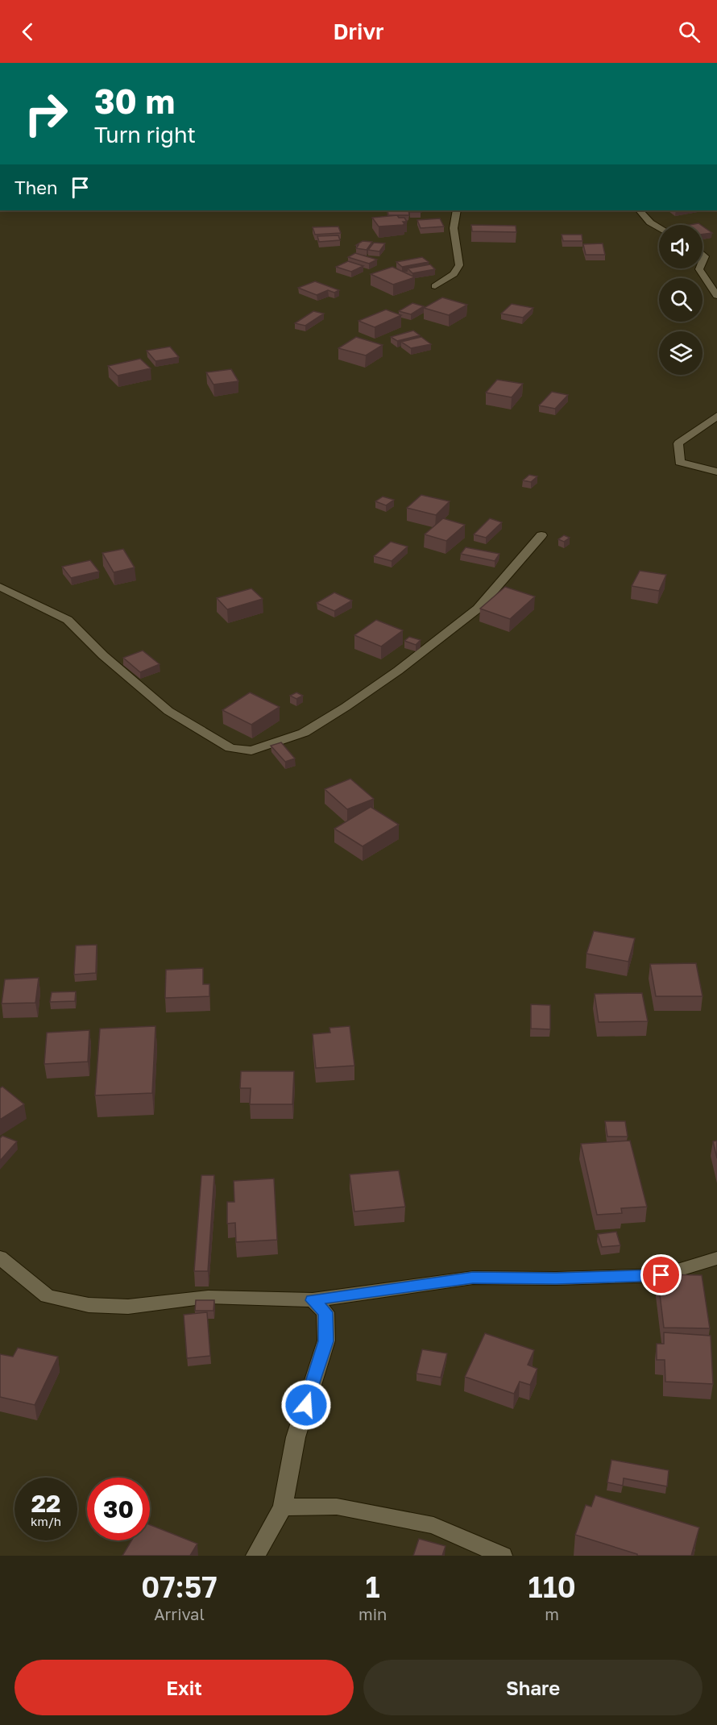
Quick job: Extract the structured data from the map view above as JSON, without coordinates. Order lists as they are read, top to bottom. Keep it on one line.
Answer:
{"page":{"header":"Drivr","turn":["30 m","Turn right"],"then":"Then","speed":"22 km/h","limit":"30","eta":["07:57","Arrival","1","min","110","m"],"buttons":["Exit","Share"]}}
